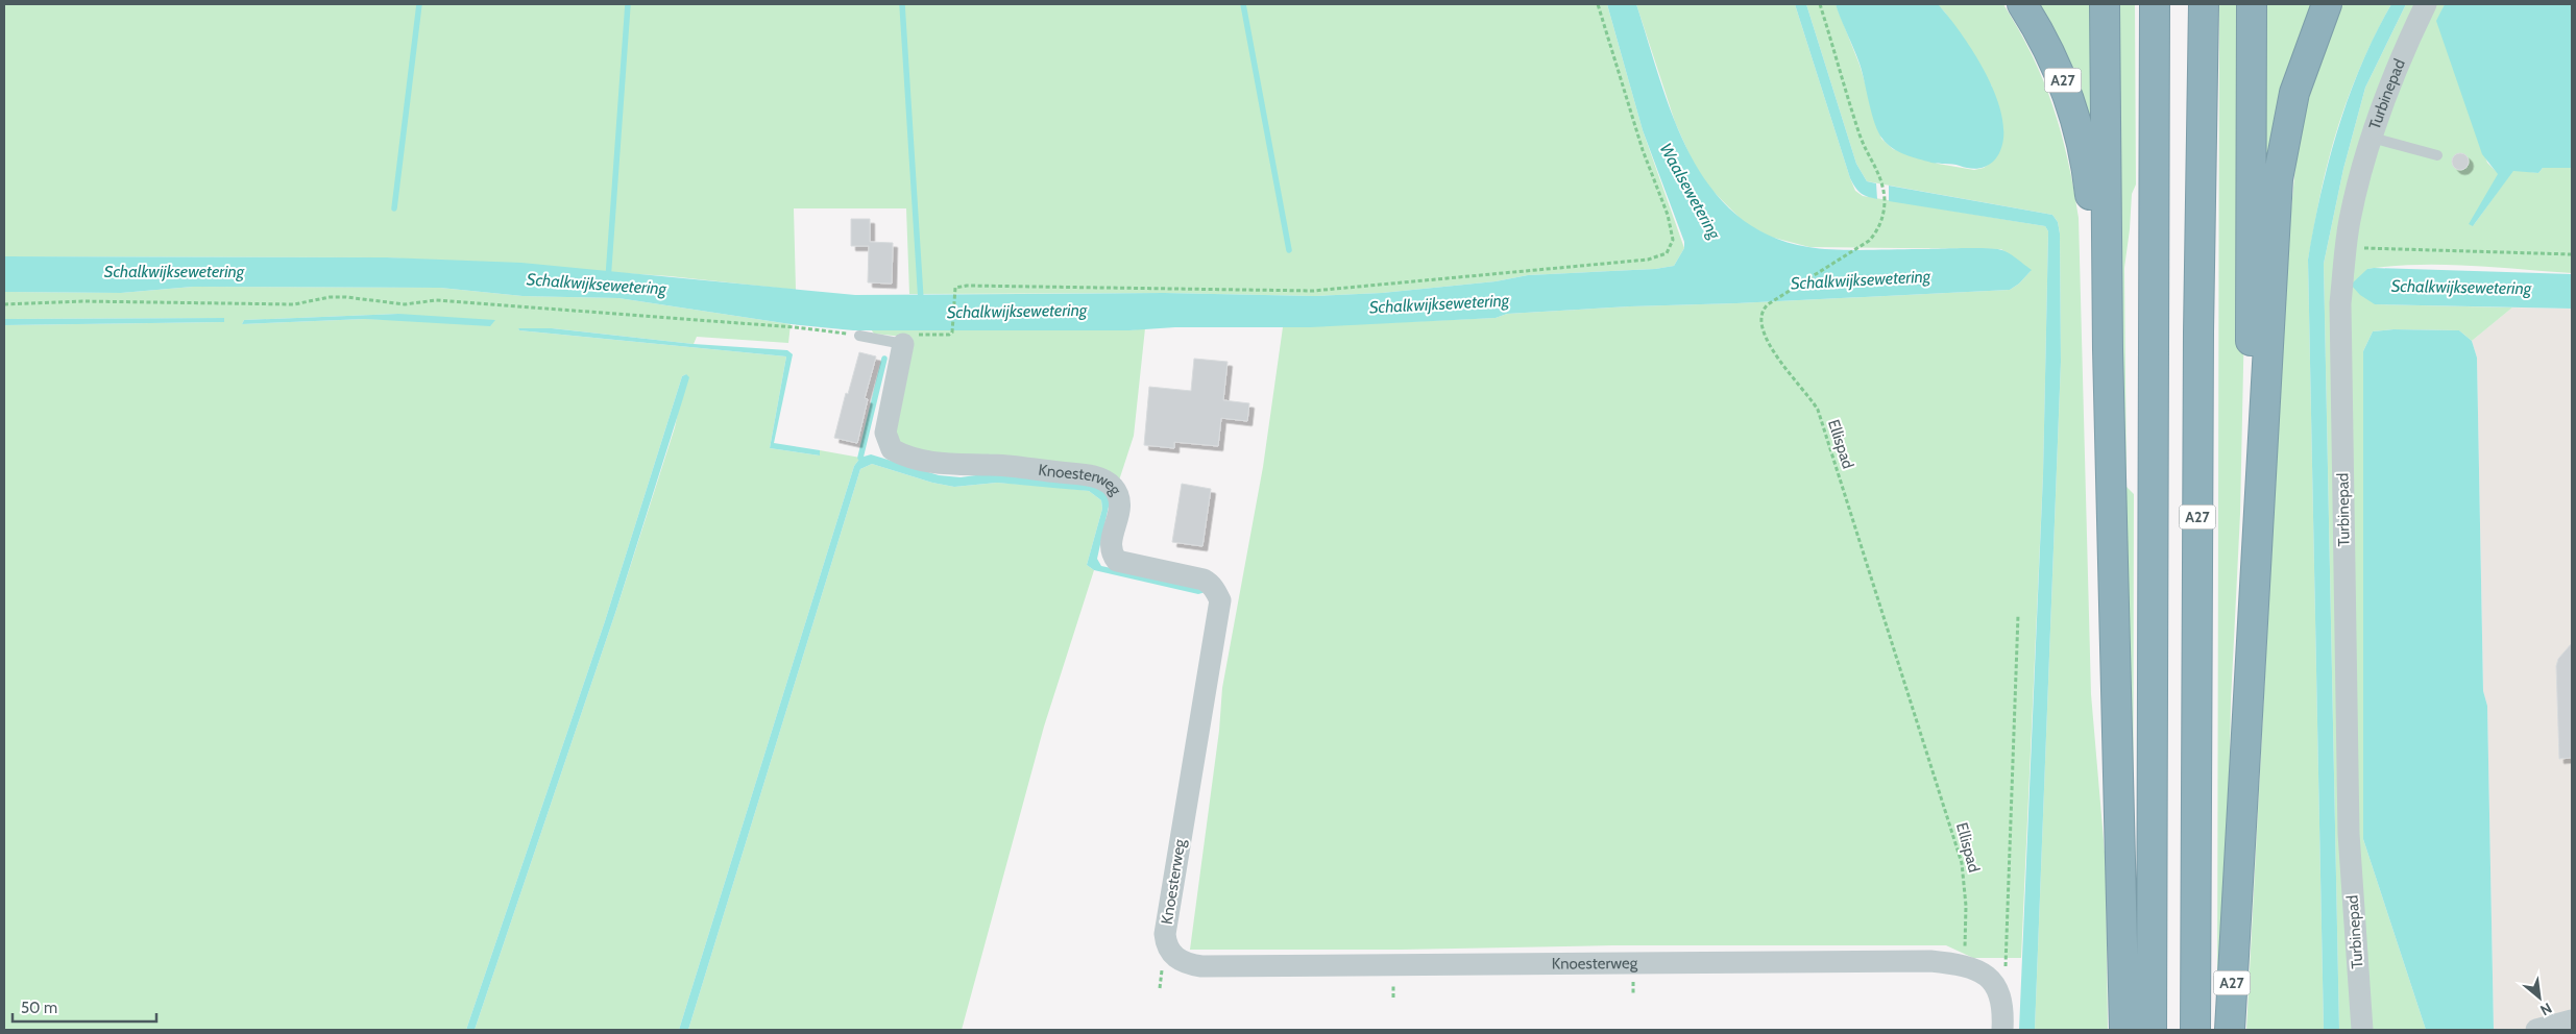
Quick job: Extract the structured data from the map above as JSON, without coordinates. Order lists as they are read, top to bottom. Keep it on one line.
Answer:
{"streets":{"highway":["A27"],"street":["Turbinepad","Knoesterweg"],"path":["Ellispad"]},"crossings":[["Ellispad","Knoesterweg"]],"water":["Waalsewetering","Schalkwijksewetering"],"scale_bar":"50 m","north":"bottom right"}
